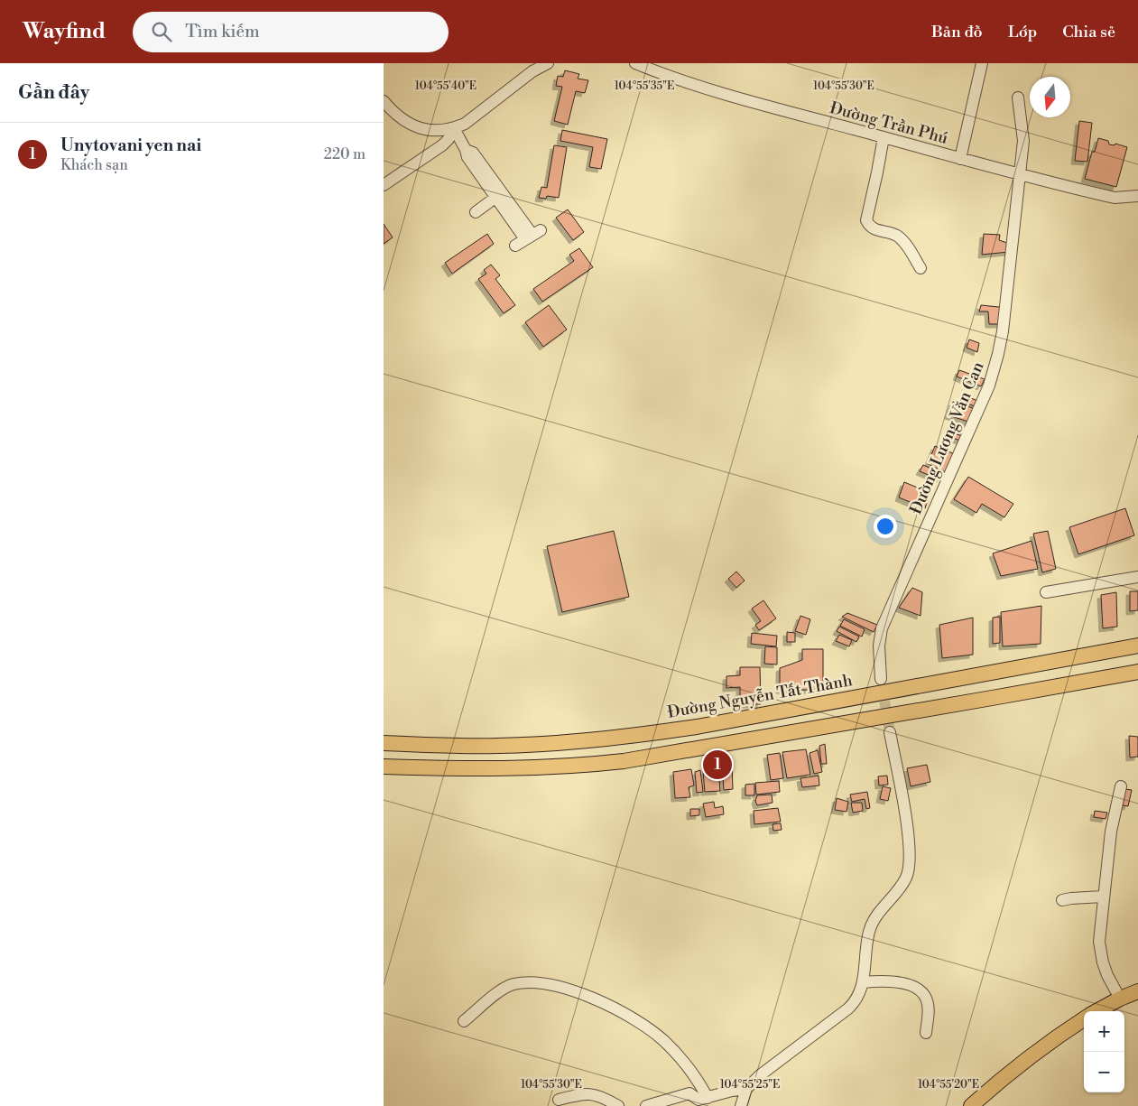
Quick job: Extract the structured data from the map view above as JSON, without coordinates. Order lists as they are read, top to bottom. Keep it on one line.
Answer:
{"streets":{"main road":["Đường Nguyễn Tất Thành"],"street":["Đường Trần Phú","Đường Lương Văn Can"]},"crossings":[["Đường Trần Phú","Đường Lương Văn Can"]],"north":"bottom","page":{"header":"Wayfind","search":"Tìm kiếm","nav":["Bản đồ","Lớp","Chia sẻ"],"heading":"Gần đây","list":[{"mark":"1","name":"Unytovani yen nai","note":"Khách sạn","value":"220 m"}],"pins":"1","map_buttons":["+","−"]},"coordinates":["104°55'40\"E","104°55'35\"E","104°55'30\"E","104°55'25\"E","104°55'20\"E"]}
